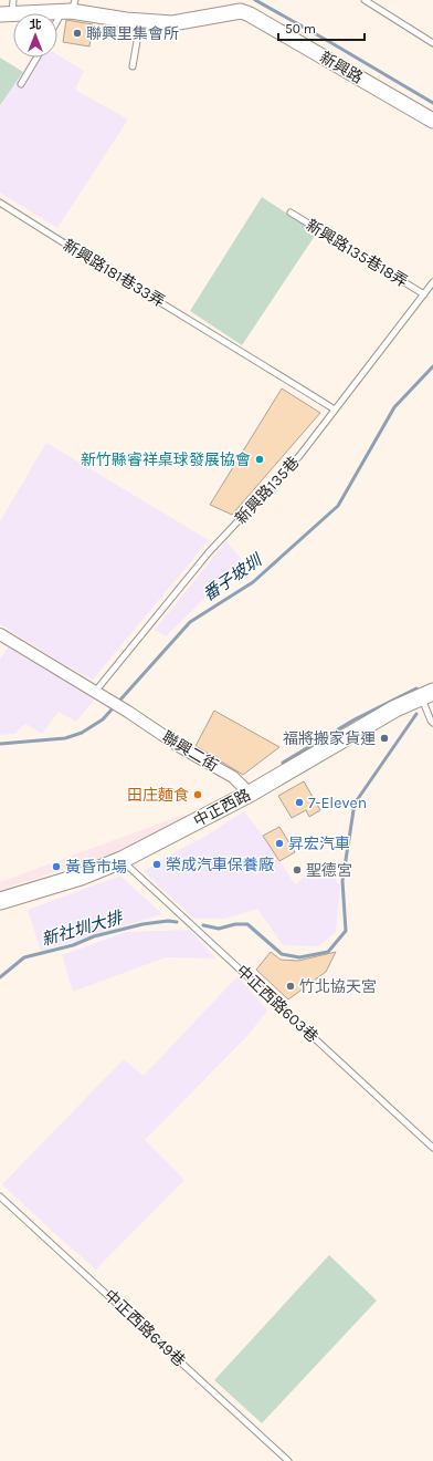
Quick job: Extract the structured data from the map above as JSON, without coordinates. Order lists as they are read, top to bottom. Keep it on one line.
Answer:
{"streets":{"main road":["中正西路"],"street":["新興路","聯興二街"],"lane":["新興路135巷18弄","新興路181巷33弄","新興路135巷","中正西路603巷","中正西路649巷"]},"crossings":[["新興路135巷18弄","新興路135巷"],["新興路181巷33弄","新興路135巷"],["新興路135巷","聯興二街"],["聯興二街","中正西路"],["中正西路","中正西路603巷"]],"water":["番子坡圳","新社圳大排"],"places":["聯興里集會所","新竹縣睿祥桌球發展協會","福將搬家貨運","田庄麵食","7-Eleven","昇宏汽車","榮成汽車保養廠","黃昏市場","聖德宮","竹北協天宮"],"scale_bar":"50 m","north":"top"}
